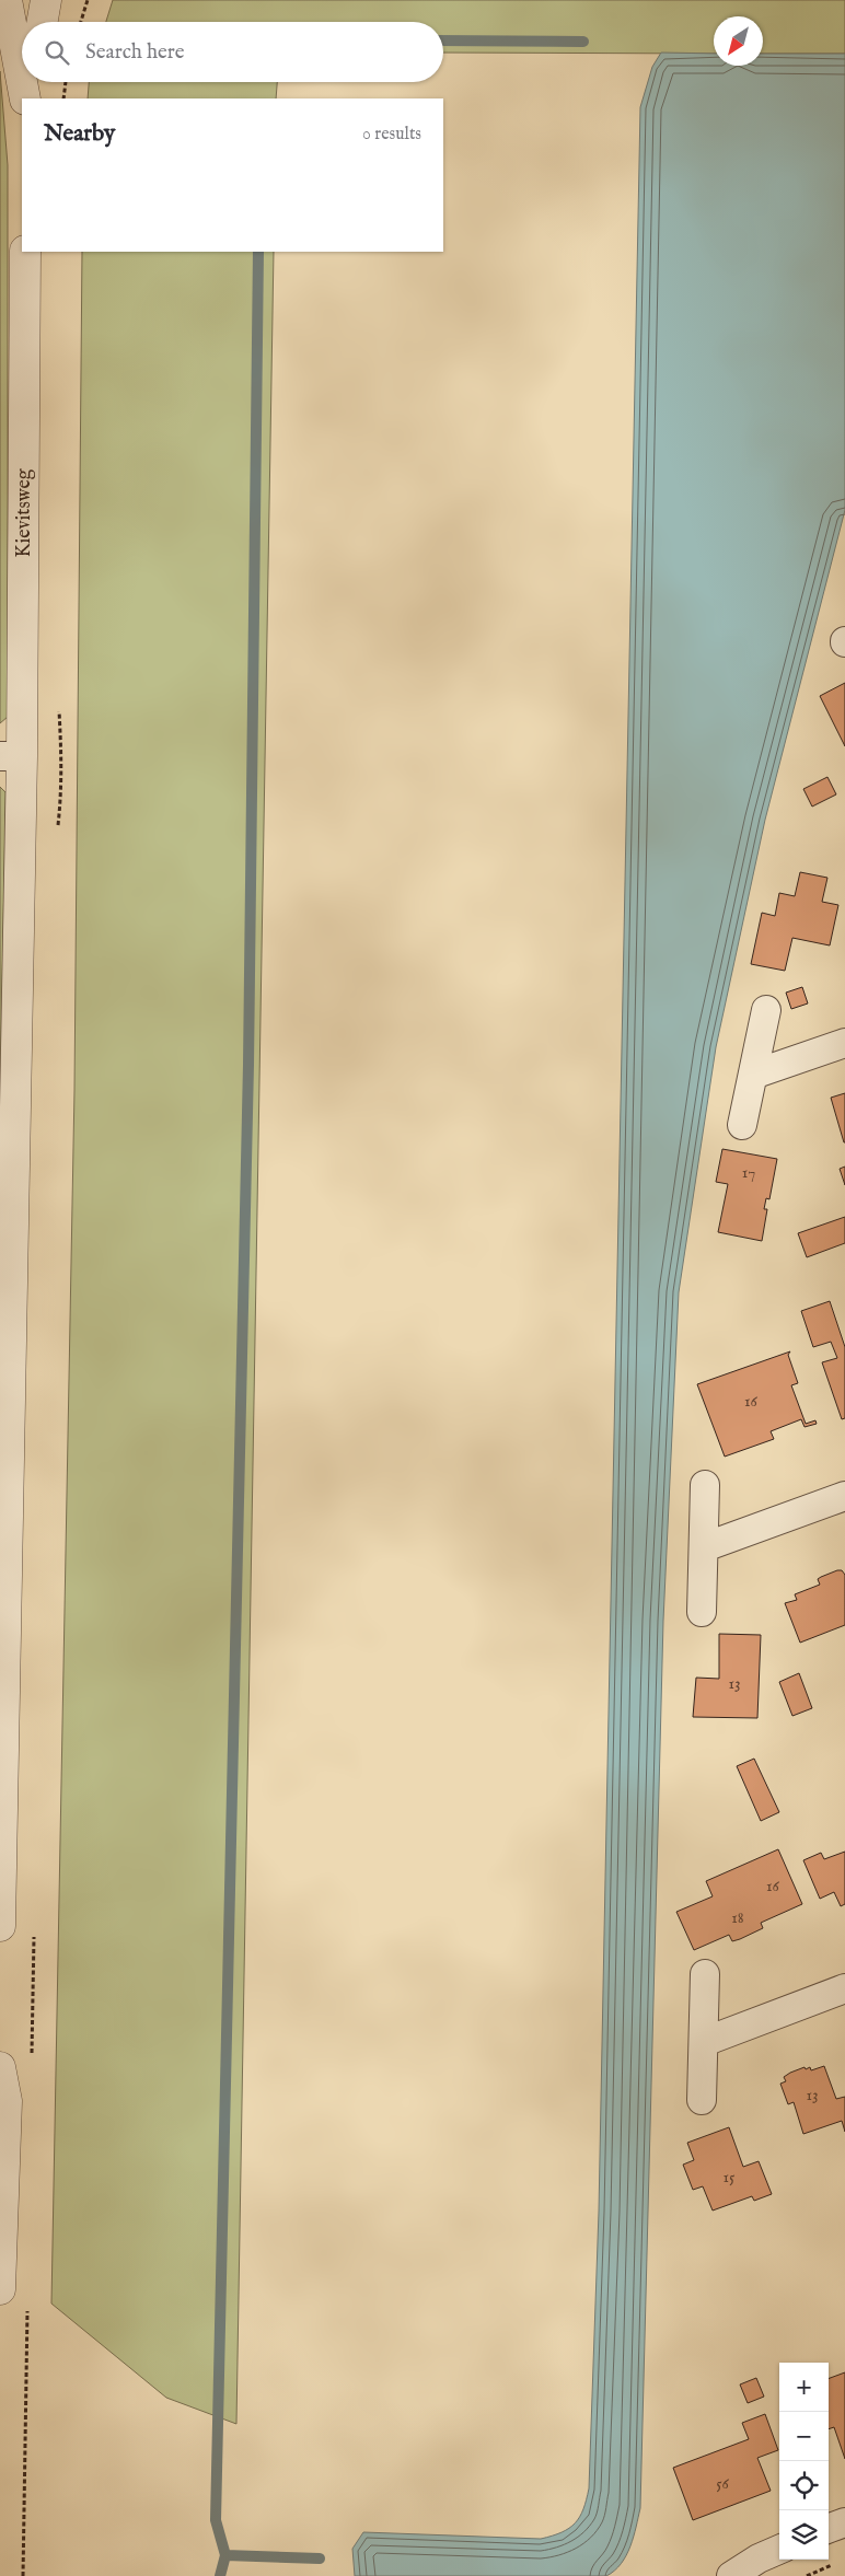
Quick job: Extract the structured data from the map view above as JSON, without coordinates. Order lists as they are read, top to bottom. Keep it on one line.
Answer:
{"streets":{"street":["Kievitsweg"]},"house_numbers":["17","16","13","16","18","13","15","56"],"north":"bottom left","page":{"search":"Search here","heading":["Nearby","0 results"],"map_buttons":["+","−"]}}
